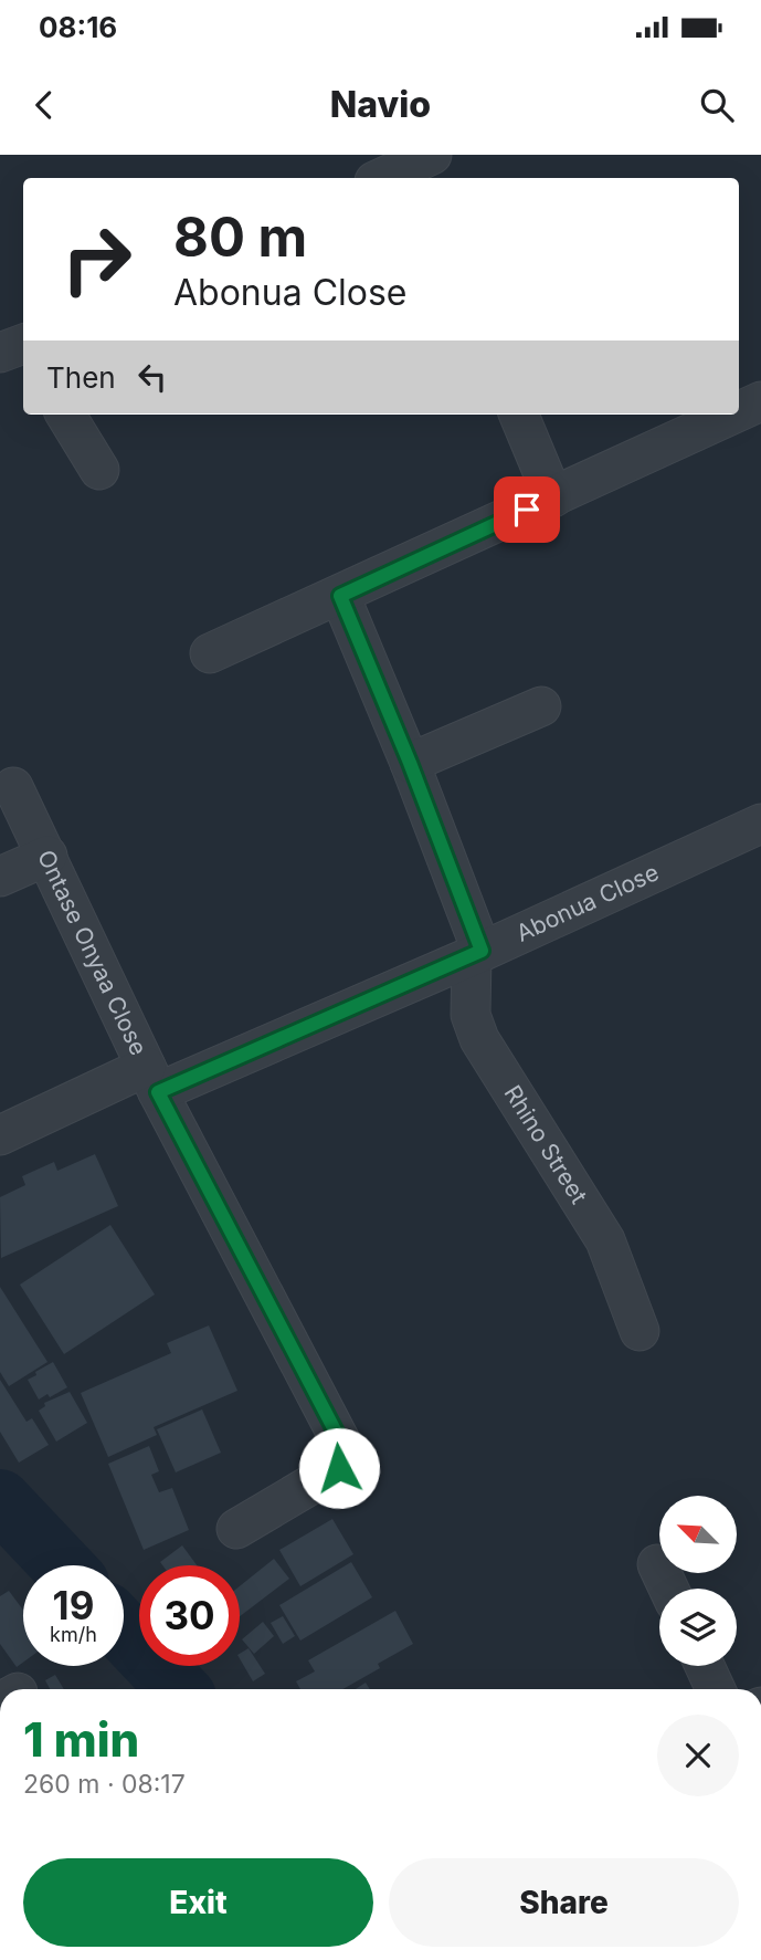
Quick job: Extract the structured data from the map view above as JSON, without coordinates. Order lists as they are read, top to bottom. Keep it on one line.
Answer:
{"streets":{"street":["Abonua Close","Ontase Onyaa Close","Rhino Street"]},"crossings":[["Abonua Close","Ontase Onyaa Close"],["Abonua Close","Rhino Street"]],"north":"top left","page":{"status":"08:16","header":"Navio","turn":["80 m","Abonua Close"],"then":"Then","speed":"19 km/h","limit":"30","heading":["1 min","260 m · 08:17"],"buttons":["Exit","Share"]}}
